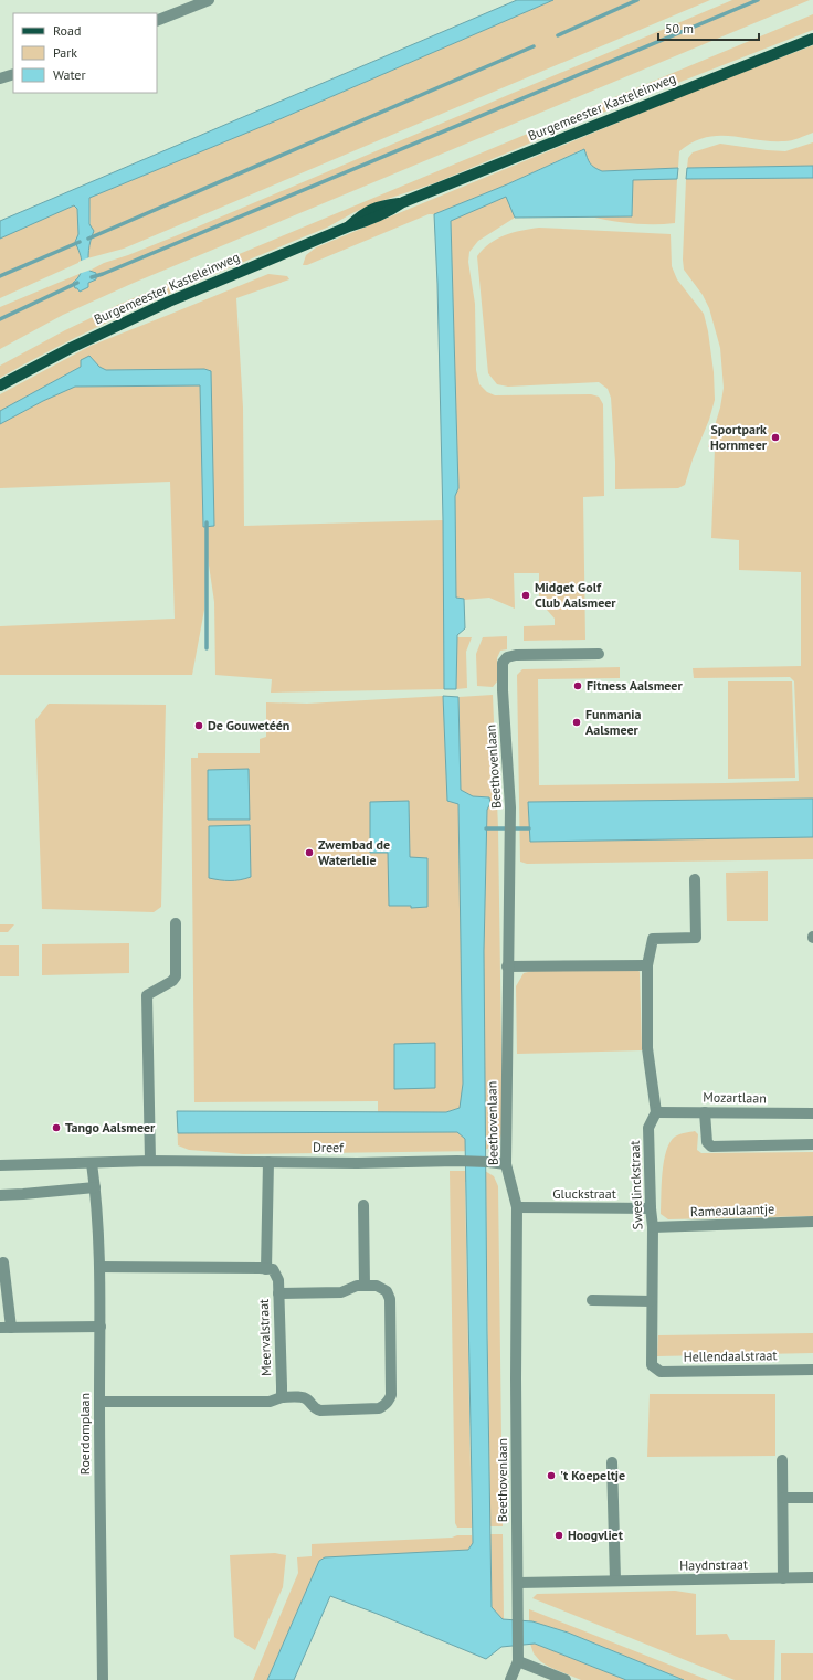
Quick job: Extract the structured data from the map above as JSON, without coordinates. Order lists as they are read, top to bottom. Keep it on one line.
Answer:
{"streets":{"main road":["Burgemeester Kasteleinweg"],"street":["Beethovenlaan","Mozartlaan","Dreef","Sweelinckstraat","Gluckstraat","Rameaulaantje","Meervalstraat","Hellendaalstraat","Roerdomplaan","Haydnstraat"]},"crossings":[["Beethovenlaan","Dreef"],["Beethovenlaan","Gluckstraat"],["Beethovenlaan","Haydnstraat"],["Mozartlaan","Sweelinckstraat"],["Sweelinckstraat","Gluckstraat"],["Sweelinckstraat","Rameaulaantje"],["Sweelinckstraat","Hellendaalstraat"]],"places":["Sportpark Hornmeer","Midget Golf Club Aalsmeer","Fitness Aalsmeer","Funmania Aalsmeer","De Gouwetéén","Zwembad de Waterlelie","Tango Aalsmeer","'t Koepeltje","Hoogvliet"],"legend":["Road","Park","Water"],"scale_bar":"50 m"}
